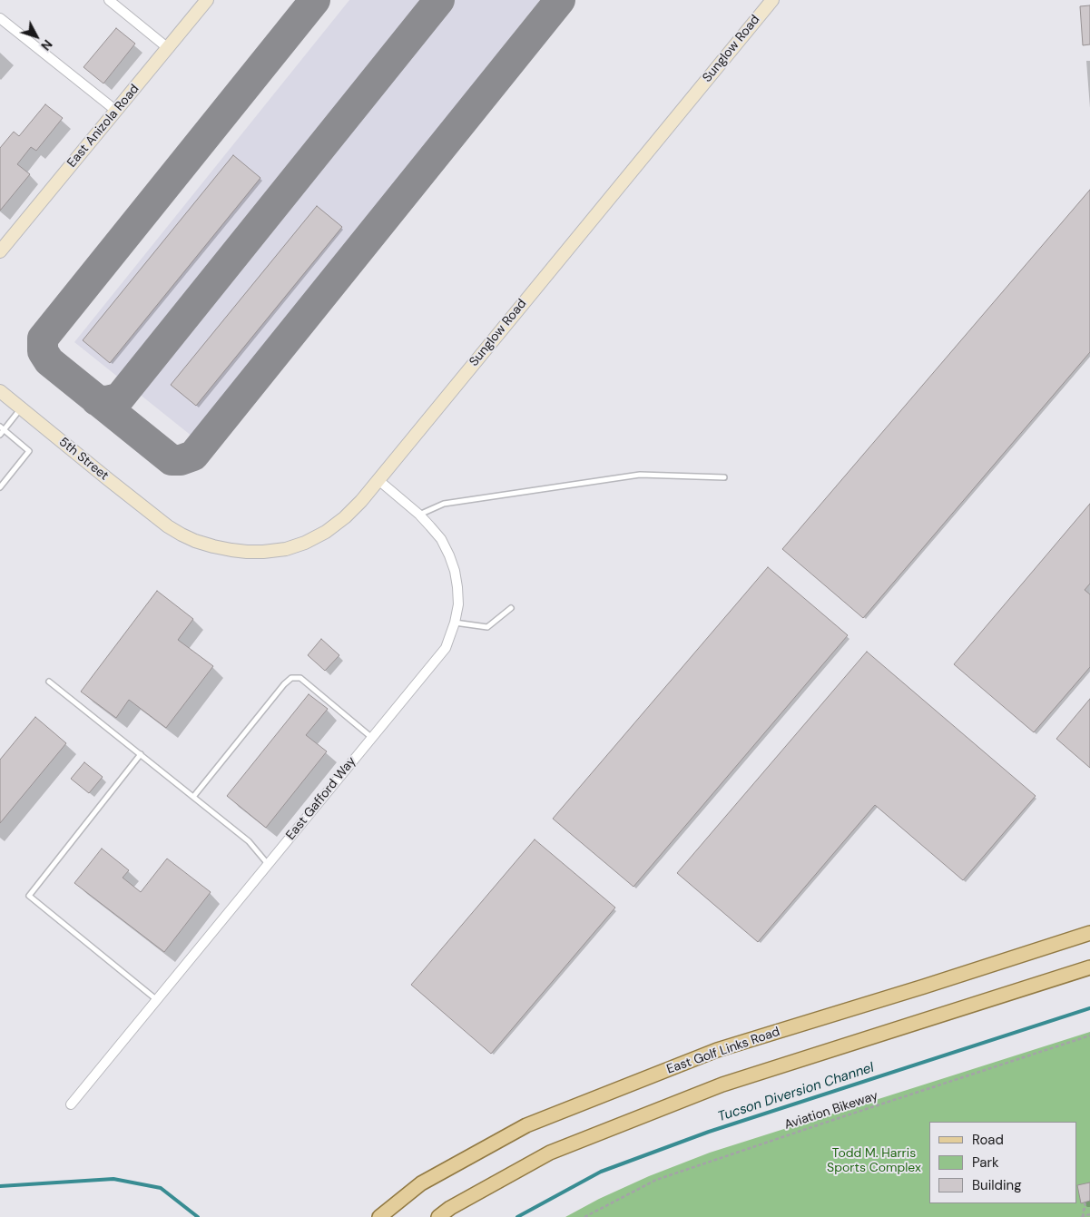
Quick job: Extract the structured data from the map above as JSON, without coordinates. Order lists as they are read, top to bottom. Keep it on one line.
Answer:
{"streets":{"main road":["East Golf Links Road"],"street":["Sunglow Road","East Anizola Road","5th Street","East Gafford Way"],"path":["Aviation Bikeway"]},"crossings":[["Sunglow Road","5th Street"],["Sunglow Road","East Gafford Way"]],"water":["Tucson Diversion Channel"],"parks":["Todd M. Harris Sports Complex"],"legend":["Road","Park","Building"],"north":"bottom right"}
